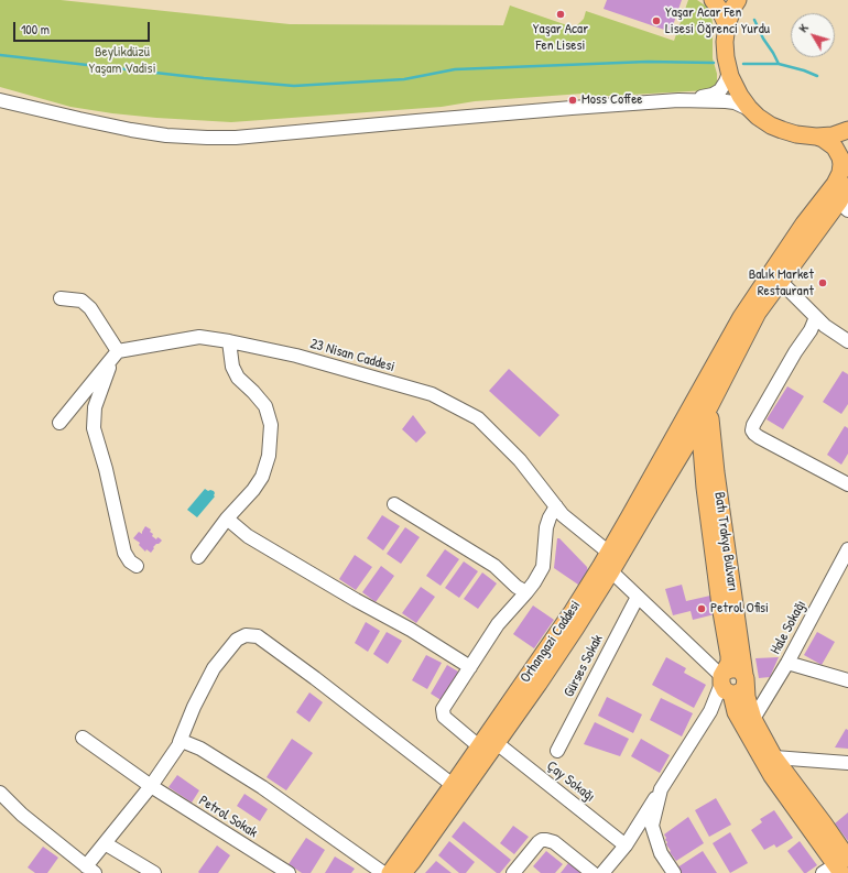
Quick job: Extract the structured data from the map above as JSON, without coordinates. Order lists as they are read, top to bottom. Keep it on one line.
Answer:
{"streets":{"main road":["Batı Trakya Bulvarı","Orhangazi Caddesi"],"street":["23 Nisan Caddesi","Hale Sokağı","Gürses Sokak","Çay Sokağı","Petrol Sokak"]},"crossings":[["23 Nisan Caddesi","Orhangazi Caddesi"],["Batı Trakya Bulvarı","Hale Sokağı"],["Batı Trakya Bulvarı","Orhangazi Caddesi"],["Orhangazi Caddesi","Çay Sokağı"]],"parks":["Beylikdüzü Yaşam Vadisi"],"places":["Yaşar Acar Fen Lisesi","Yaşar Acar Fen Lisesi Öğrenci Yurdu","Moss Coffee","Balık Market Restaurant","Petrol Ofisi"],"scale_bar":"100 m","north":"top left"}
